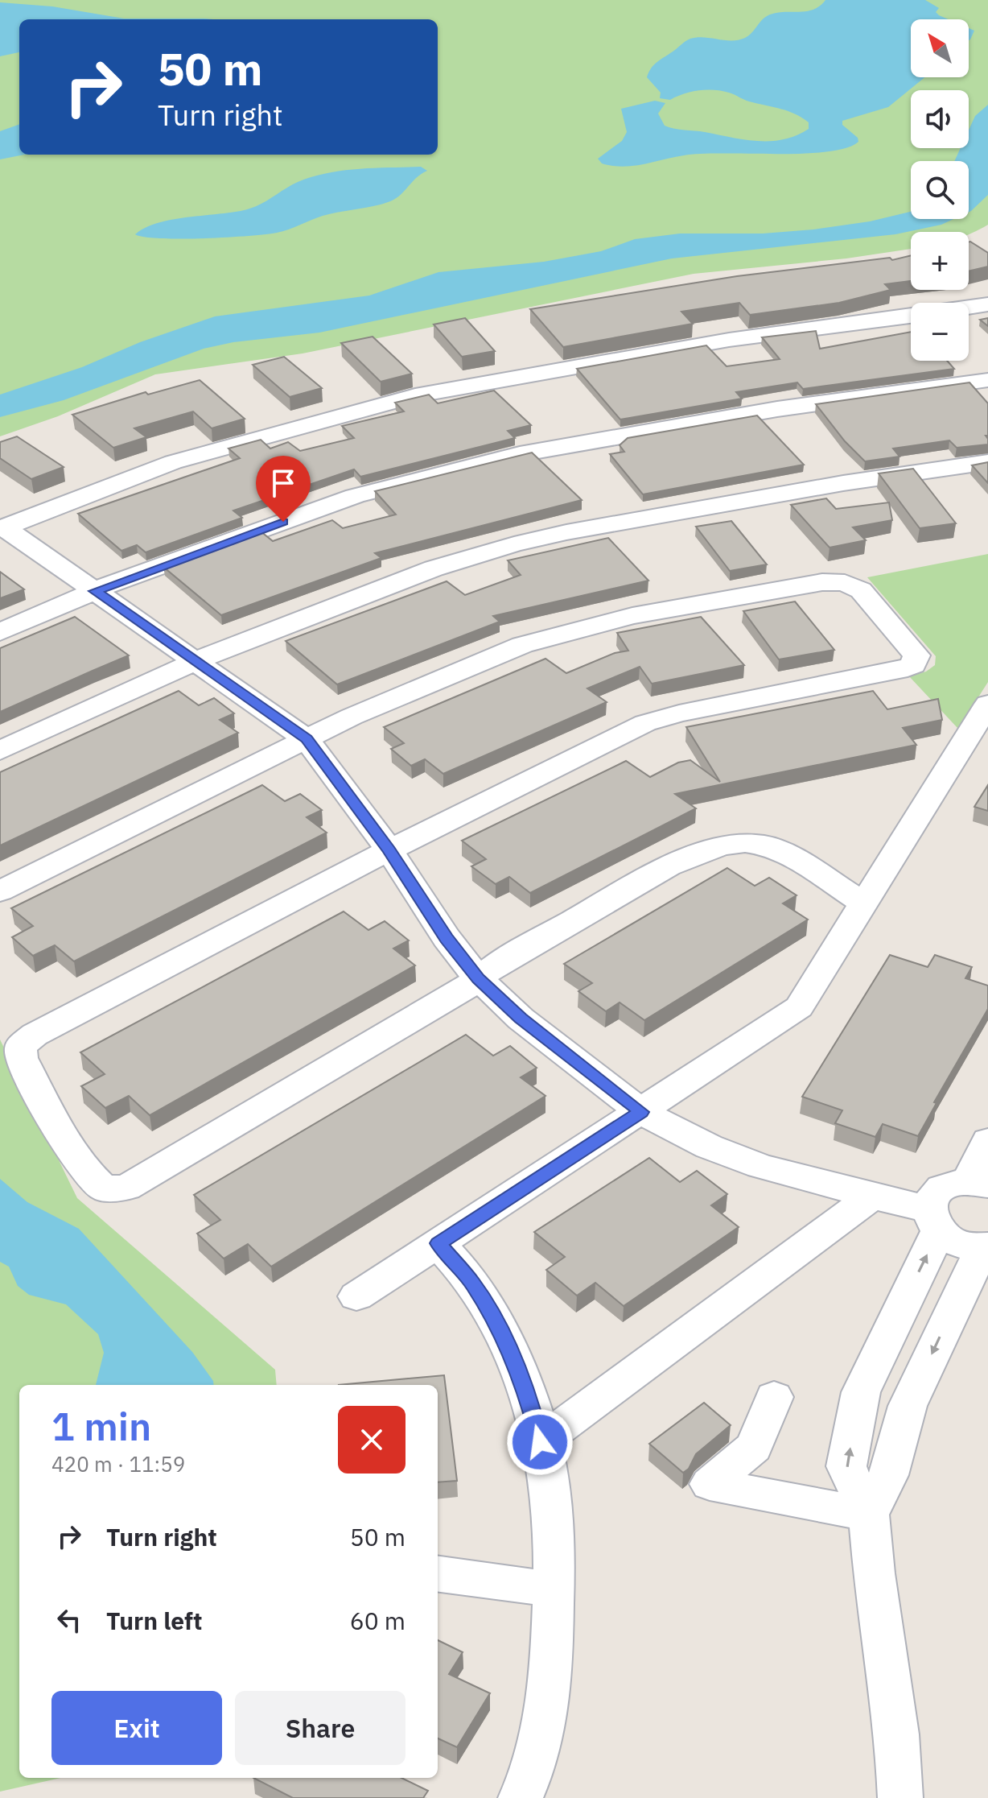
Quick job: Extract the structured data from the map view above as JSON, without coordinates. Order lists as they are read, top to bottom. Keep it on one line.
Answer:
{"north":"top left","page":{"map_buttons":["+","−"],"turn":["50 m","Turn right"],"heading":["1 min","420 m · 11:59"],"list":[{"name":"Turn right","value":"50 m"},{"name":"Turn left","value":"60 m"}],"buttons":["Exit","Share"]}}
